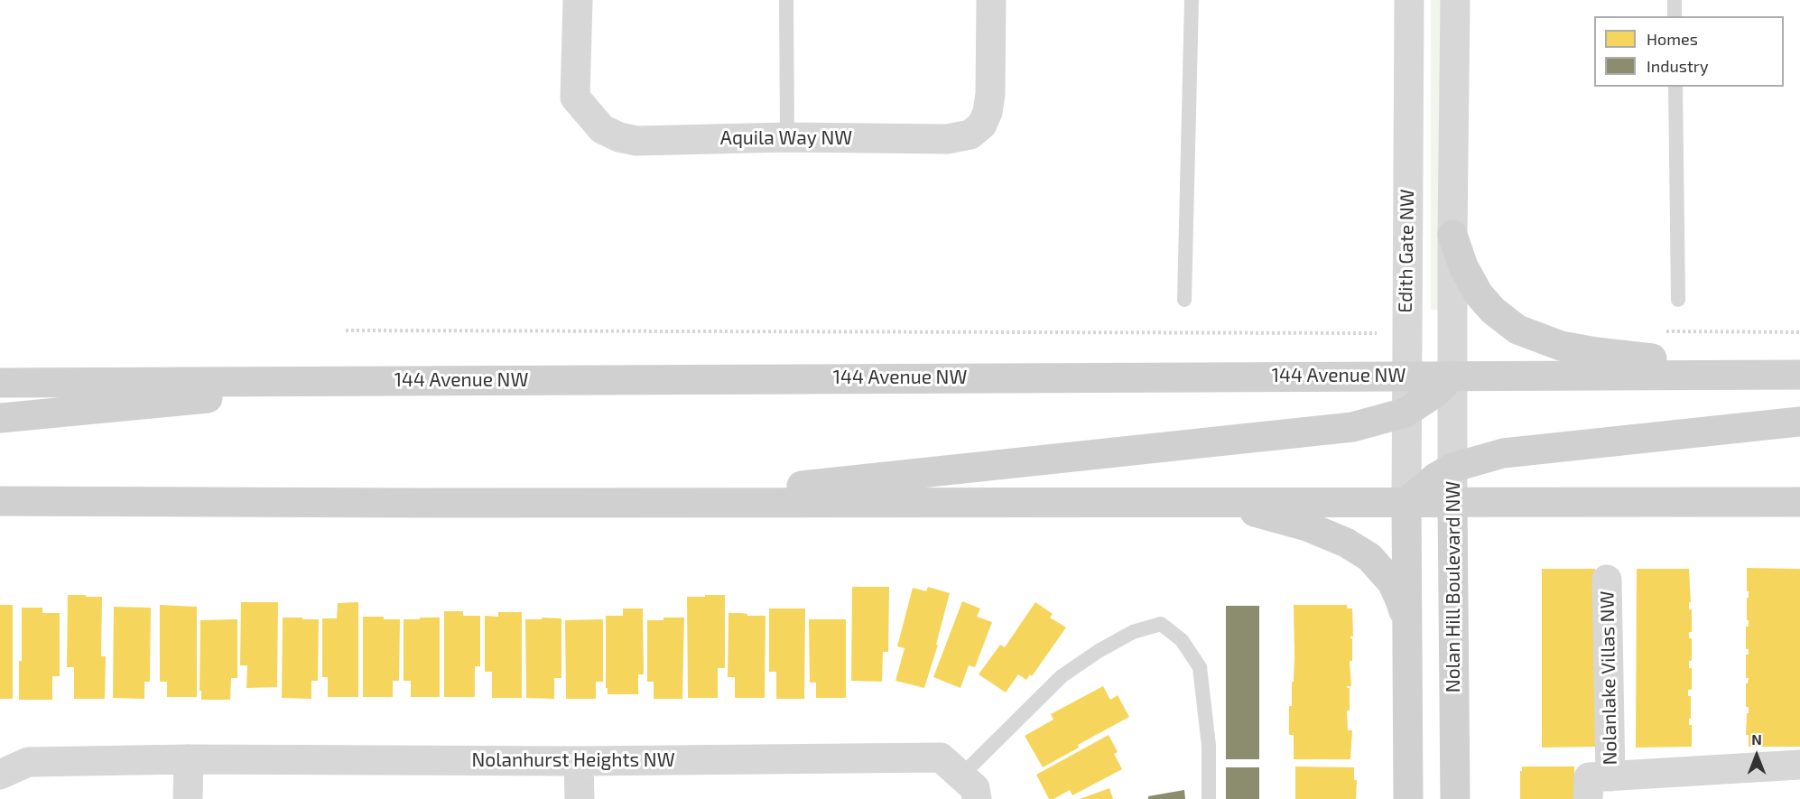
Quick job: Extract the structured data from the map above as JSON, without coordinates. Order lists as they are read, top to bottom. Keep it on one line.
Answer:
{"streets":{"main road":["144 Avenue NW","Nolan Hill Boulevard NW"],"street":["Aquila Way NW","Edith Gate NW","Nolanlake Villas NW","Nolanhurst Heights NW"]},"crossings":[["Edith Gate NW","144 Avenue NW"],["144 Avenue NW","Nolan Hill Boulevard NW"]],"legend":["Homes","Industry"],"north":"top"}
